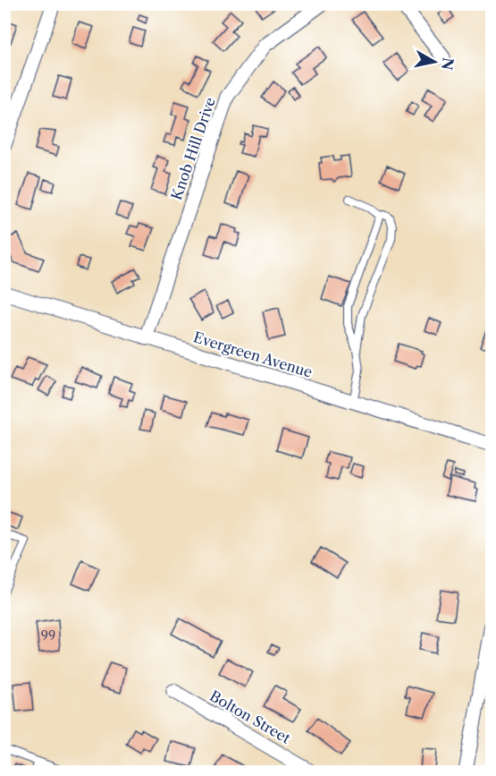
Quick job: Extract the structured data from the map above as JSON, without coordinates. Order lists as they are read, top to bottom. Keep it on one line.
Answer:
{"streets":{"street":["Knob Hill Drive","Evergreen Avenue","Bolton Street"]},"crossings":[["Knob Hill Drive","Evergreen Avenue"]],"house_numbers":["99"],"north":"right"}
